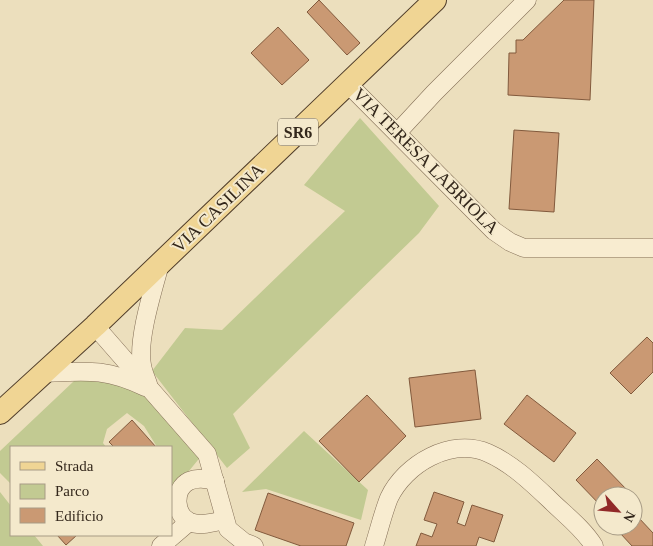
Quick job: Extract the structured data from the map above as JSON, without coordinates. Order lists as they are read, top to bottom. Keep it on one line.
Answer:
{"streets":{"main road":["SR6","VIA CASILINA"],"street":["VIA TERESA LABRIOLA"]},"crossings":[["VIA TERESA LABRIOLA","VIA CASILINA"]],"legend":["Strada","Parco","Edificio"],"north":"bottom right"}
